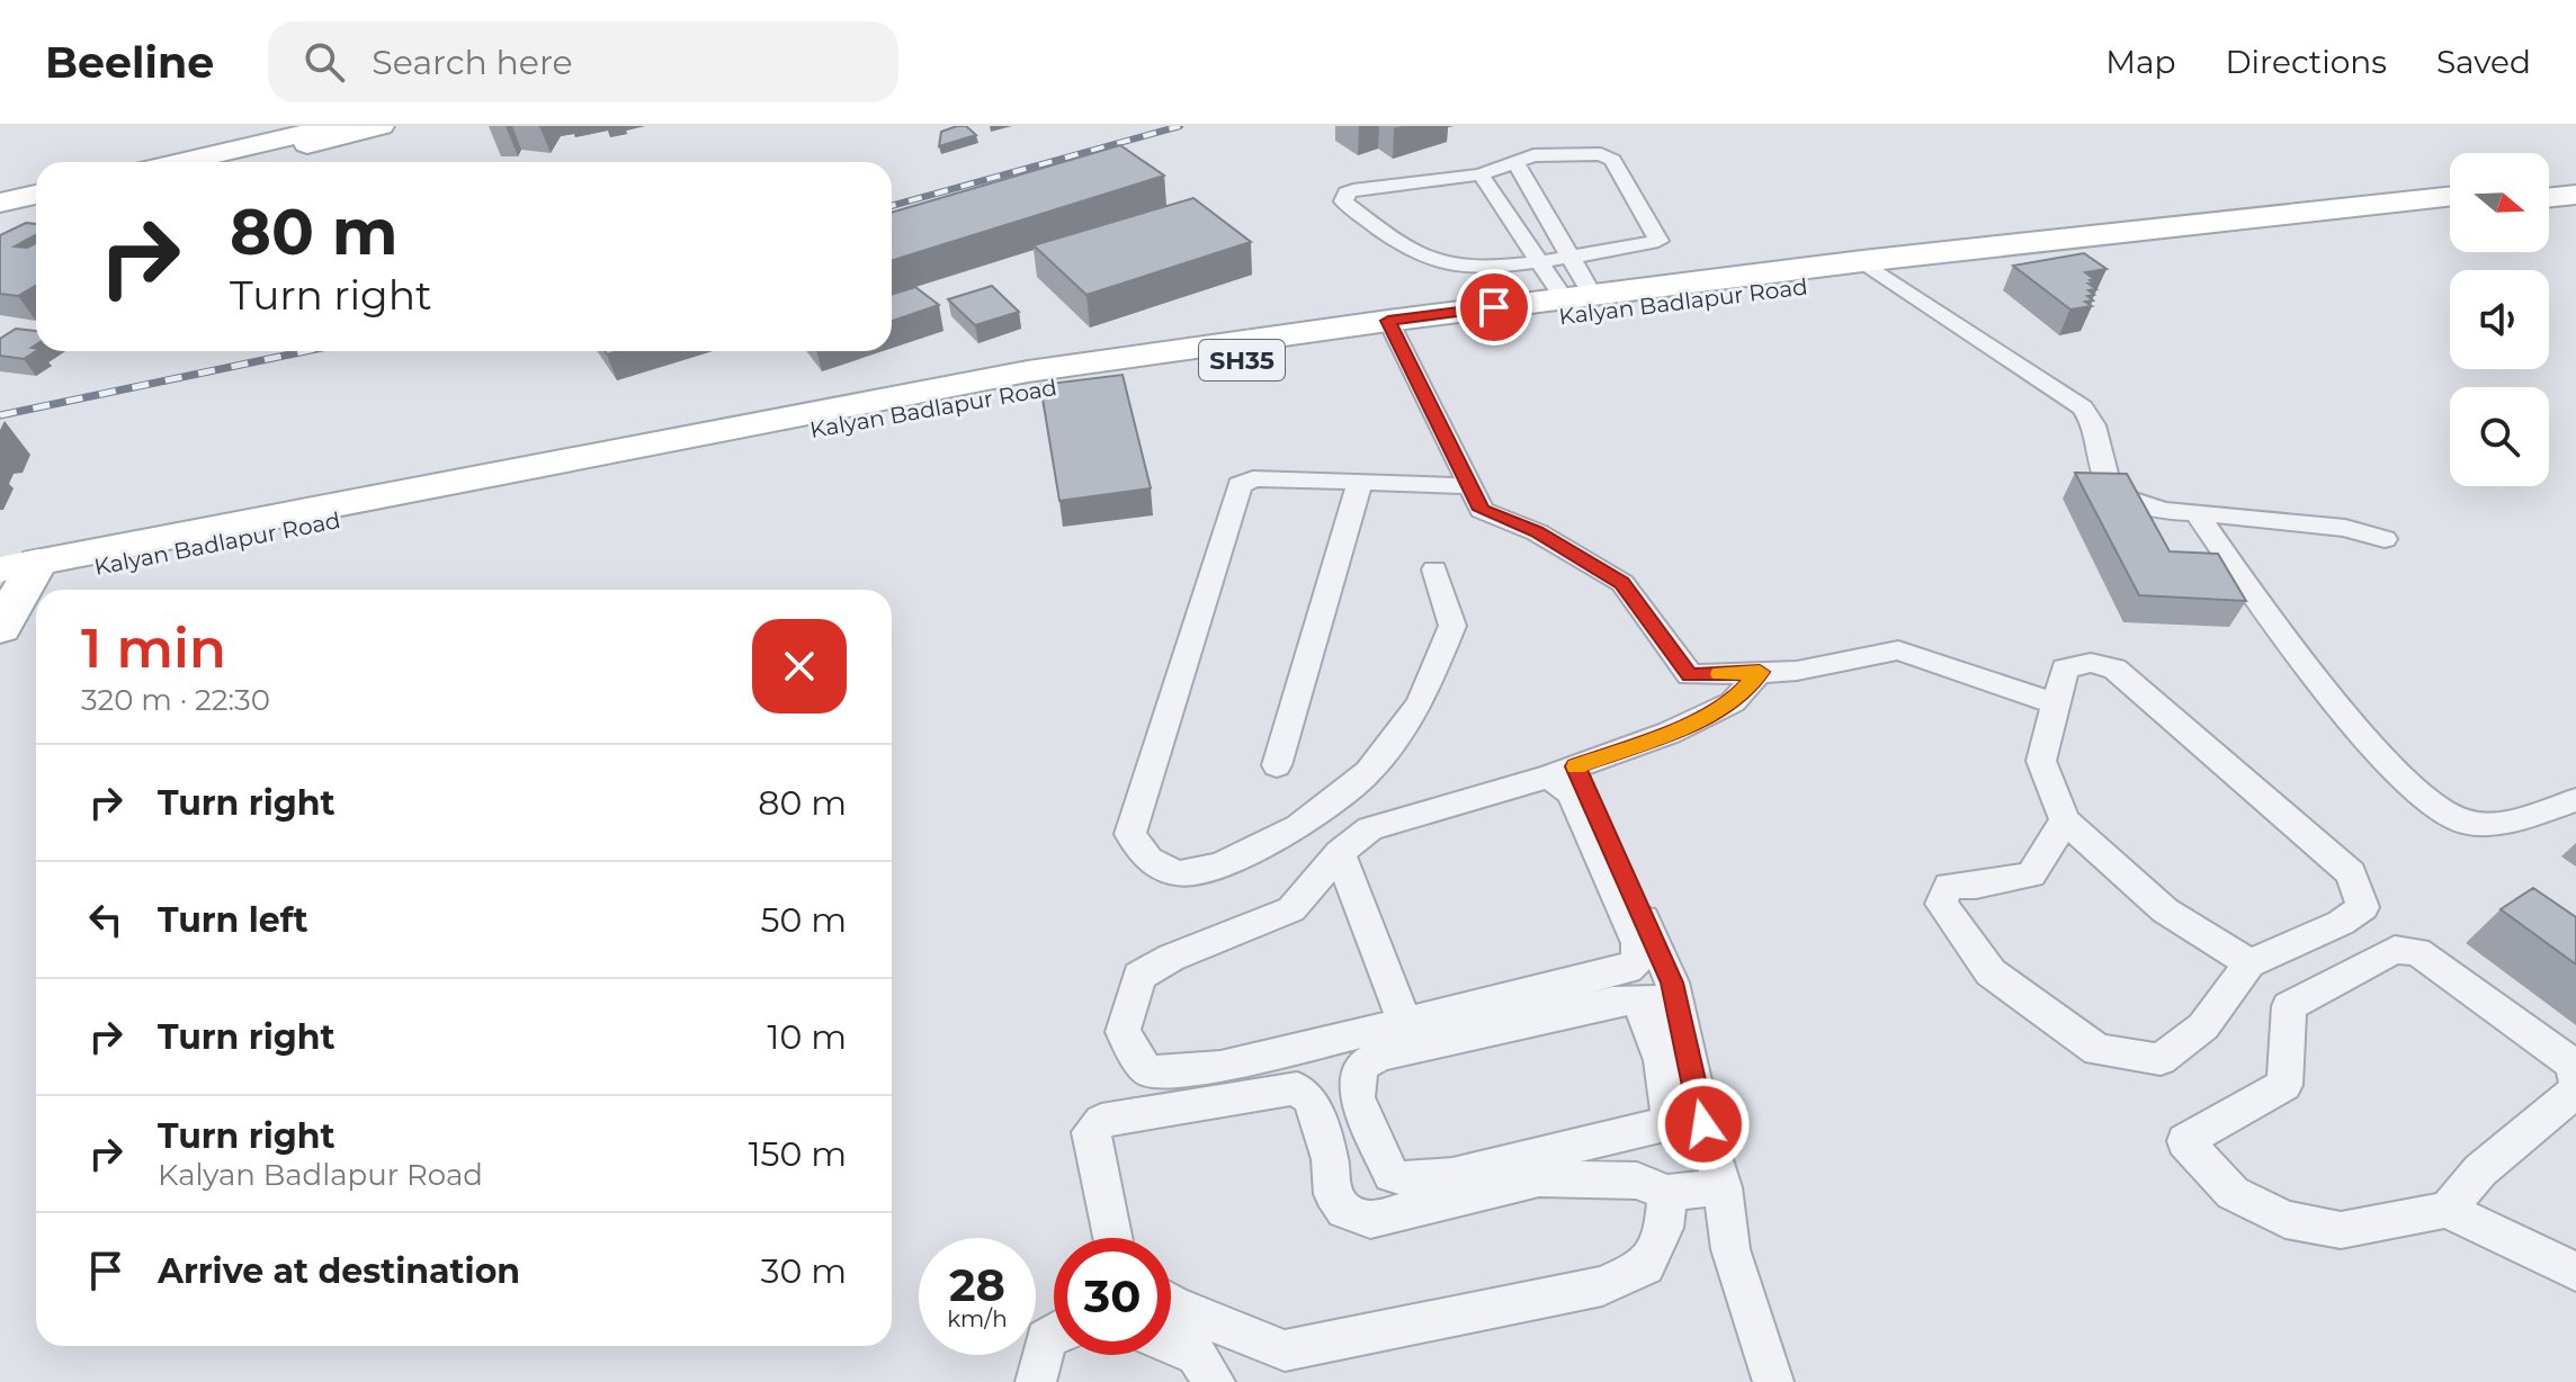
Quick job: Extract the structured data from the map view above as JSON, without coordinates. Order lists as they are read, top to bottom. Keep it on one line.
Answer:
{"streets":{"main road":["Kalyan Badlapur Road","SH35"]},"north":"right","page":{"header":"Beeline","search":"Search here","nav":["Map","Directions","Saved"],"turn":["80 m","Turn right"],"heading":["1 min","320 m · 22:30"],"list":[{"name":"Turn right","value":"80 m"},{"name":"Turn left","value":"50 m"},{"name":"Turn right","value":"10 m"},{"name":"Turn right","note":"Kalyan Badlapur Road","value":"150 m"},{"name":"Arrive at destination","value":"30 m"}],"speed":"28 km/h","limit":"30"}}
